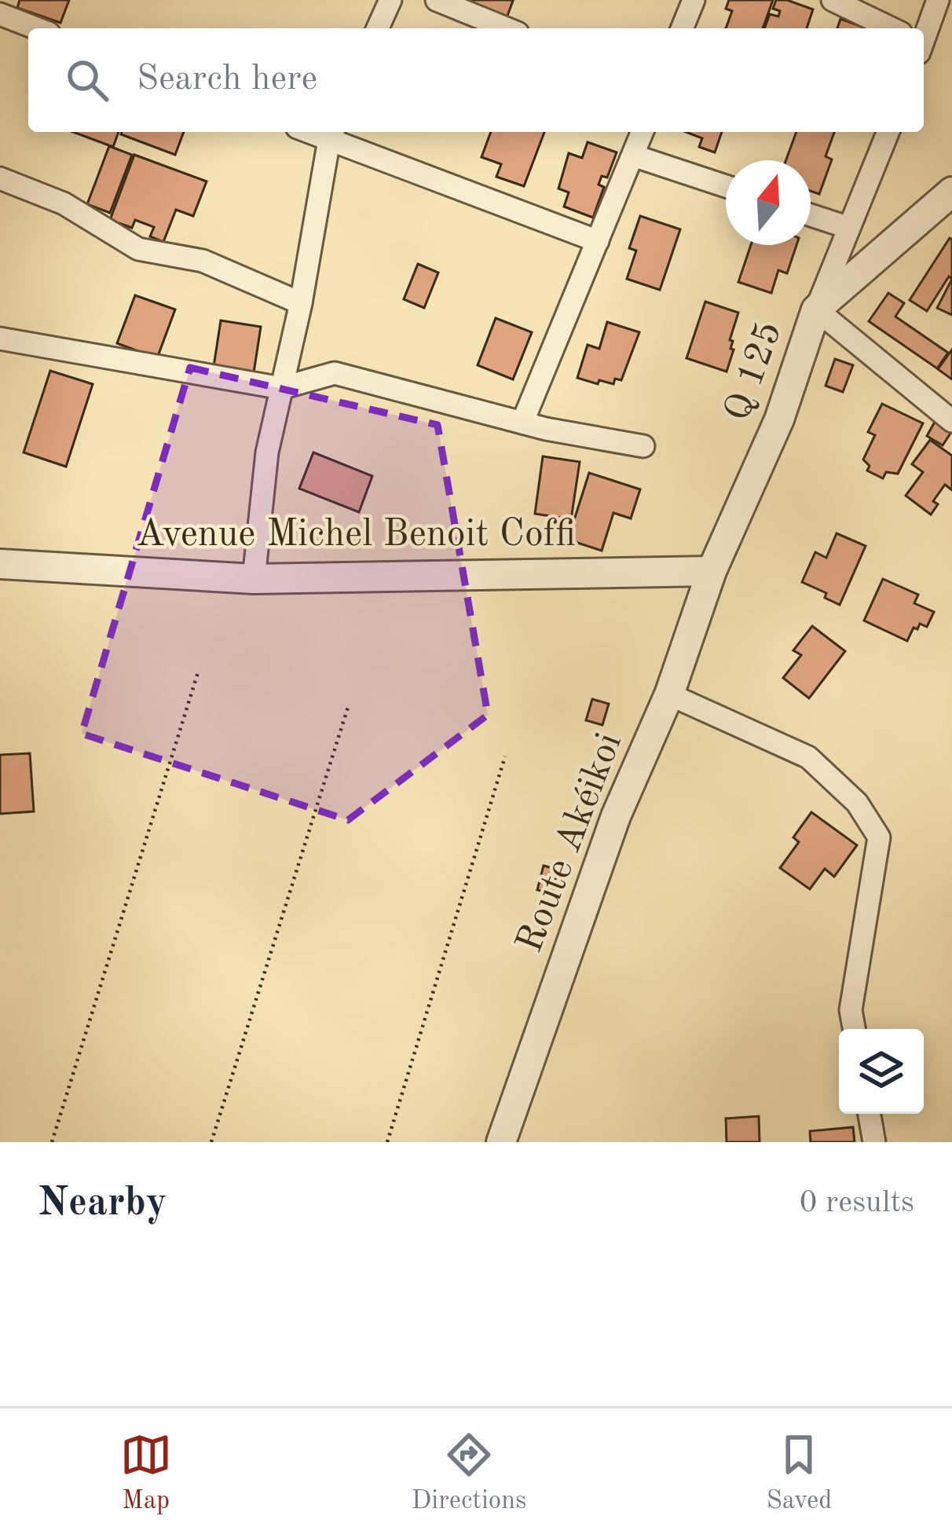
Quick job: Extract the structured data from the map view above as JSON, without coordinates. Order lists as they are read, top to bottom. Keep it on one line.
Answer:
{"streets":{"street":["Q 125","Avenue Michel Benoit Coffi","Route Akéikoi"]},"crossings":[["Q 125","Avenue Michel Benoit Coffi"],["Q 125","Route Akéikoi"],["Avenue Michel Benoit Coffi","Route Akéikoi"]],"north":"top","page":{"search":"Search here","heading":["Nearby","0 results"],"nav":["Map","Directions","Saved"]}}
